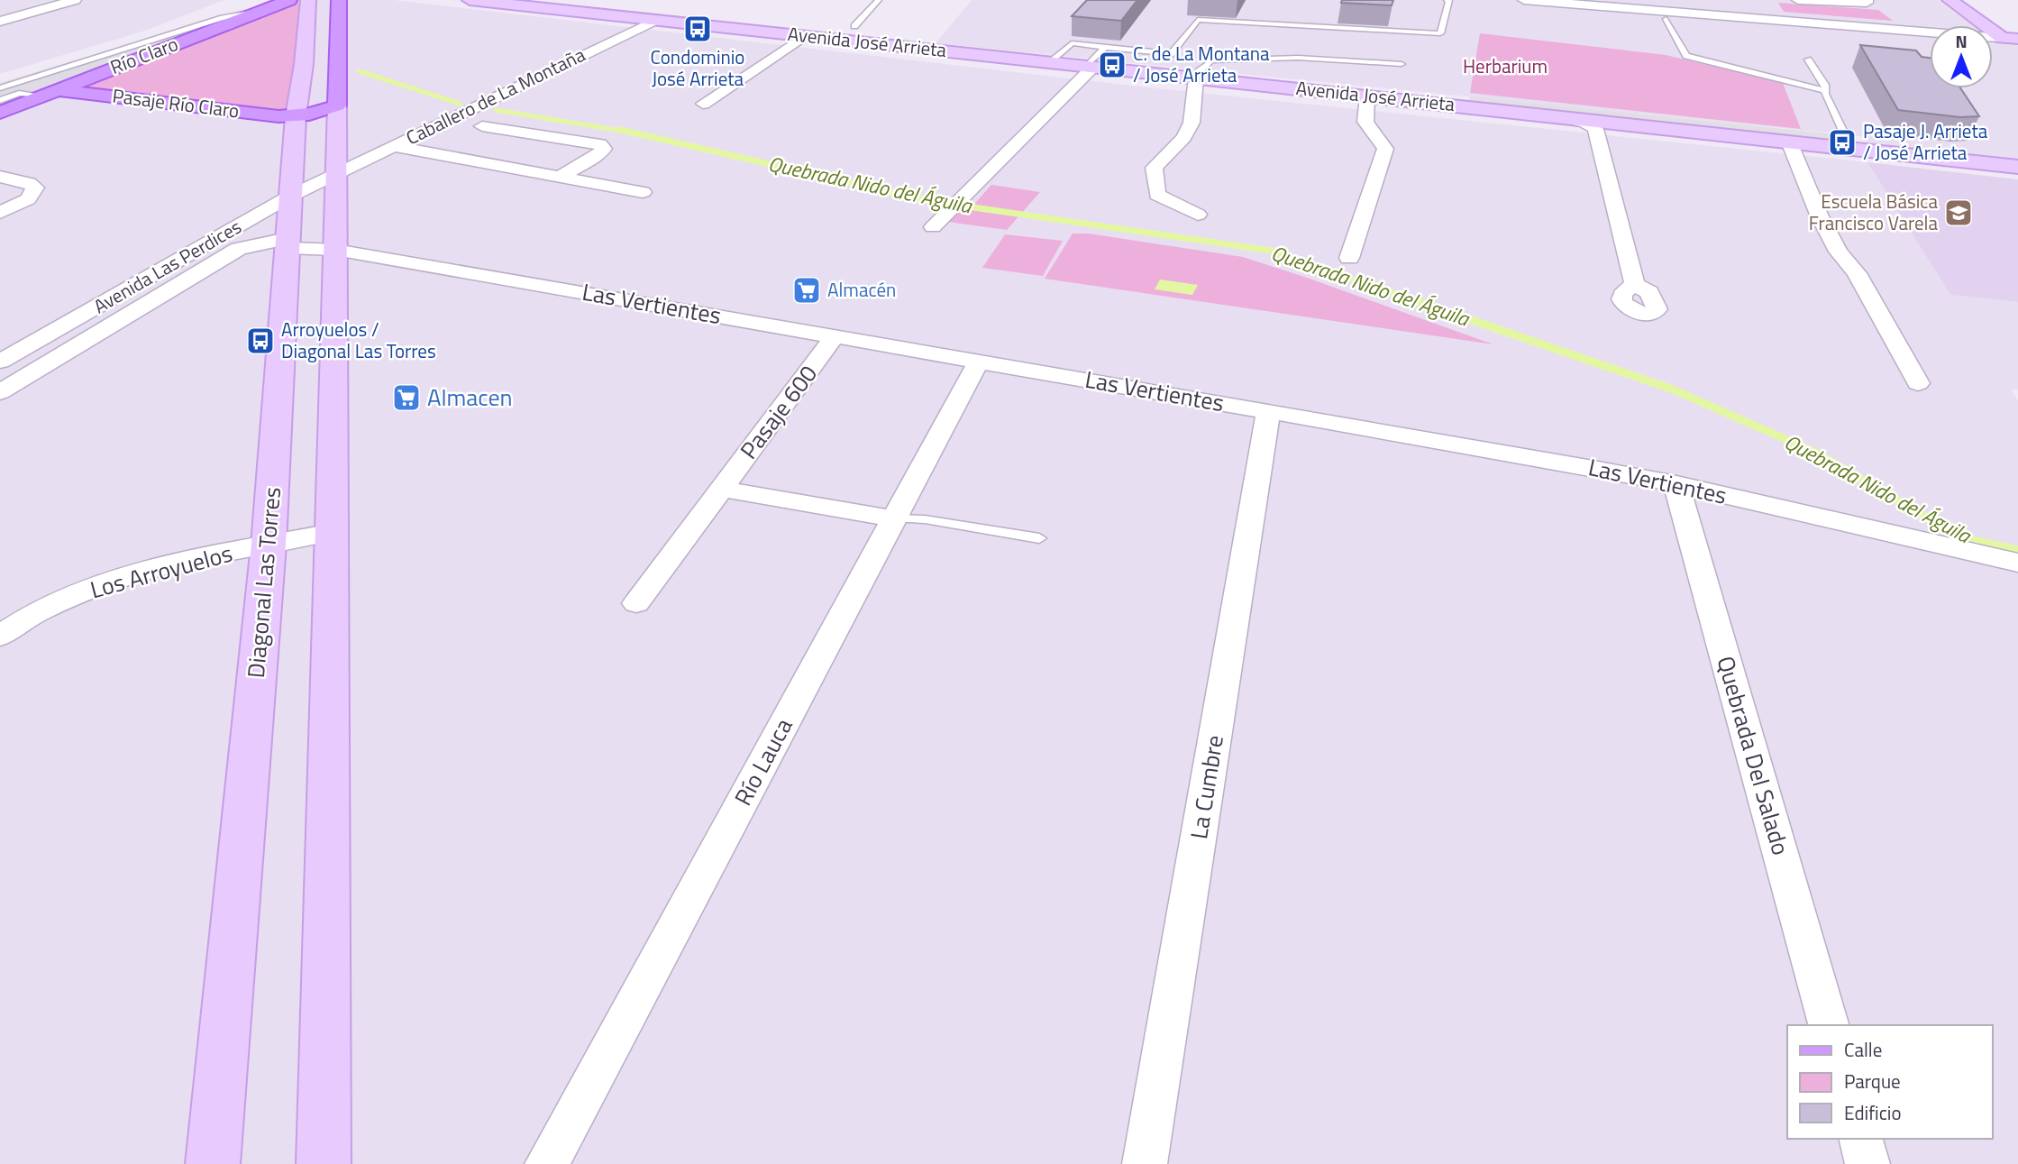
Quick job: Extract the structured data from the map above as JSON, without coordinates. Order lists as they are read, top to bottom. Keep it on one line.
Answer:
{"streets":{"main road":["Avenida José Arrieta","Río Claro","Pasaje Río Claro","Diagonal Las Torres"],"street":["Caballero de La Montaña","Avenida Las Perdices","Las Vertientes","Pasaje 600","Los Arroyuelos","Quebrada Del Salado","Río Lauca","La Cumbre"]},"crossings":[["Avenida José Arrieta","Caballero de La Montaña"],["Río Claro","Pasaje Río Claro"],["Caballero de La Montaña","Avenida Las Perdices"],["Pasaje Río Claro","Diagonal Las Torres"],["Avenida Las Perdices","Las Vertientes"],["Avenida Las Perdices","Diagonal Las Torres"],["Las Vertientes","Pasaje 600"],["Las Vertientes","Diagonal Las Torres"],["Las Vertientes","Quebrada Del Salado"],["Las Vertientes","Río Lauca"],["Las Vertientes","La Cumbre"],["Pasaje 600","Río Lauca"],["Los Arroyuelos","Diagonal Las Torres"]],"water":["Quebrada Nido del Águila"],"parks":["Herbarium"],"places":{"bus stop":["Condominio José Arrieta","C. de La Montana / José Arrieta","Pasaje J. Arrieta / José Arrieta","Arroyuelos / Diagonal Las Torres"],"school or university":["Escuela Básica Francisco Varela"],"supermarket":["Almacén","Almacen"]},"legend":["Calle","Parque","Edificio"],"north":"top"}
